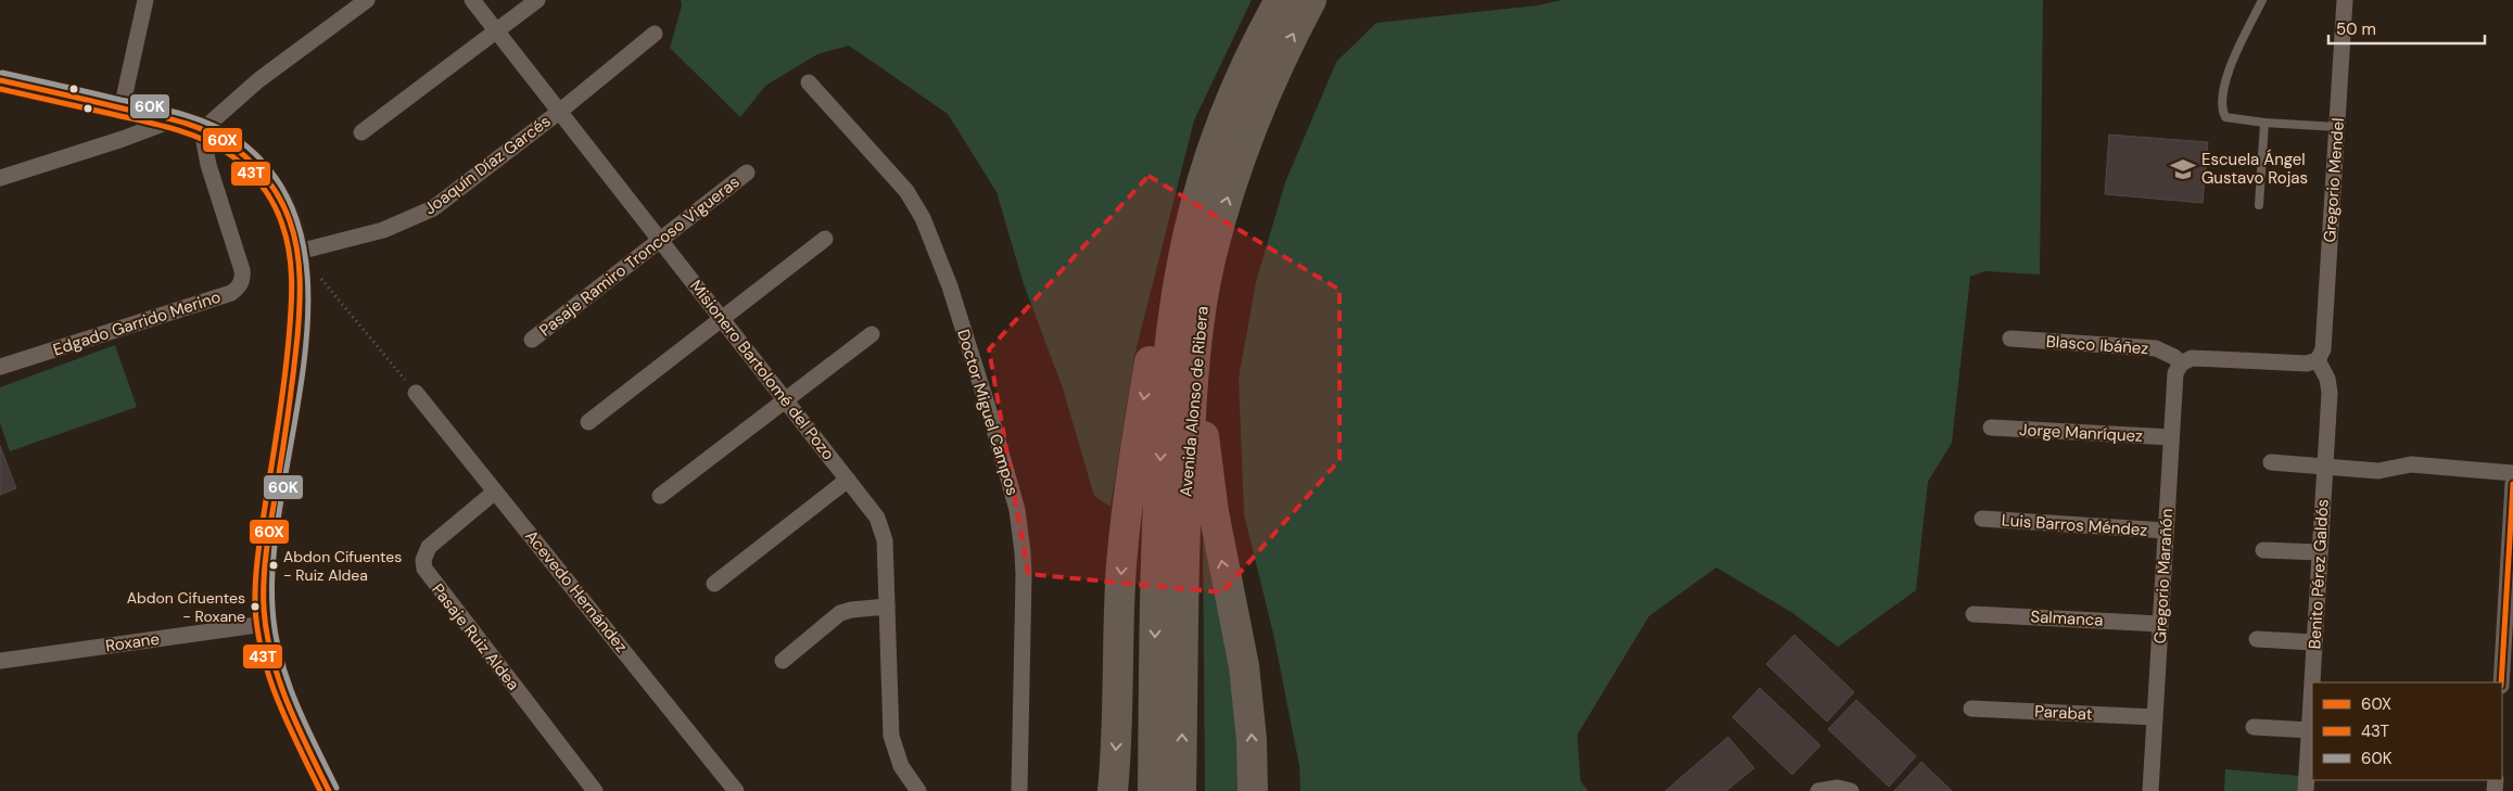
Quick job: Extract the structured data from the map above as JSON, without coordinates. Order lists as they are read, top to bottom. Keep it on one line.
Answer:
{"streets":{"highway":["Avenida Alonso de Ribera"],"street":["Joaquín Díaz Garcés","Gregorio Mendel","Pasaje Ramiro Troncoso Vigueras","Edgado Garrido Merino","Blasco Ibáñez","Misionero Bartolomé del Pozo","Doctor Miguel Campos","Jorge Manríquez","Luis Barros Méndez","Benito Pérez Galdós","Gregorio Marañón","Acevedo Hernández","Salmanca","Pasaje Ruiz Aldea","Roxane","Parabat"]},"crossings":[["Joaquín Díaz Garcés","Misionero Bartolomé del Pozo"],["Gregorio Mendel","Benito Pérez Galdós"],["Pasaje Ramiro Troncoso Vigueras","Misionero Bartolomé del Pozo"],["Blasco Ibáñez","Gregorio Marañón"],["Jorge Manríquez","Gregorio Marañón"],["Luis Barros Méndez","Gregorio Marañón"],["Gregorio Marañón","Salmanca"],["Gregorio Marañón","Parabat"],["Acevedo Hernández","Pasaje Ruiz Aldea"]],"places":{"school or university":["Escuela Ángel Gustavo Rojas"],"other":["Abdon Cifuentes - Ruiz Aldea","Abdon Cifuentes - Roxane"]},"lines":["transit line 60K","transit line 60X","transit line 43T"],"legend":["60X","43T","60K"],"scale_bar":"50 m"}
